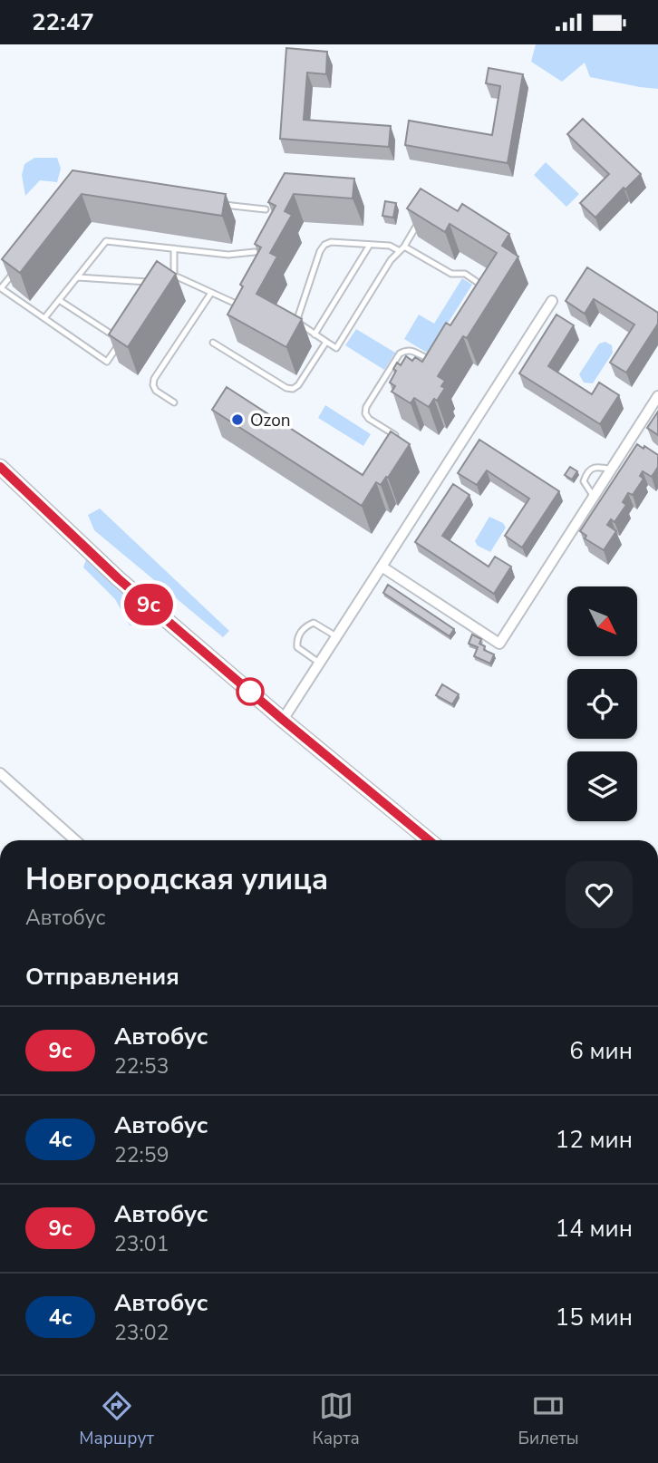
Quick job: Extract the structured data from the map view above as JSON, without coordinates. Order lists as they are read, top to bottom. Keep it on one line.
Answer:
{"places":["Ozon"],"lines":["bus line 9с"],"north":"bottom right","page":{"status":"22:47","on_map":"9с","heading":[["Новгородская улица","Автобус"],"Отправления"],"list":[{"mark":"9с","name":"Автобус","note":"22:53","value":"6 мин"},{"mark":"4с","name":"Автобус","note":"22:59","value":"12 мин"},{"mark":"9с","name":"Автобус","note":"23:01","value":"14 мин"},{"mark":"4с","name":"Автобус","note":"23:02","value":"15 мин"}],"tabs":["Маршрут","Карта","Билеты"]}}
